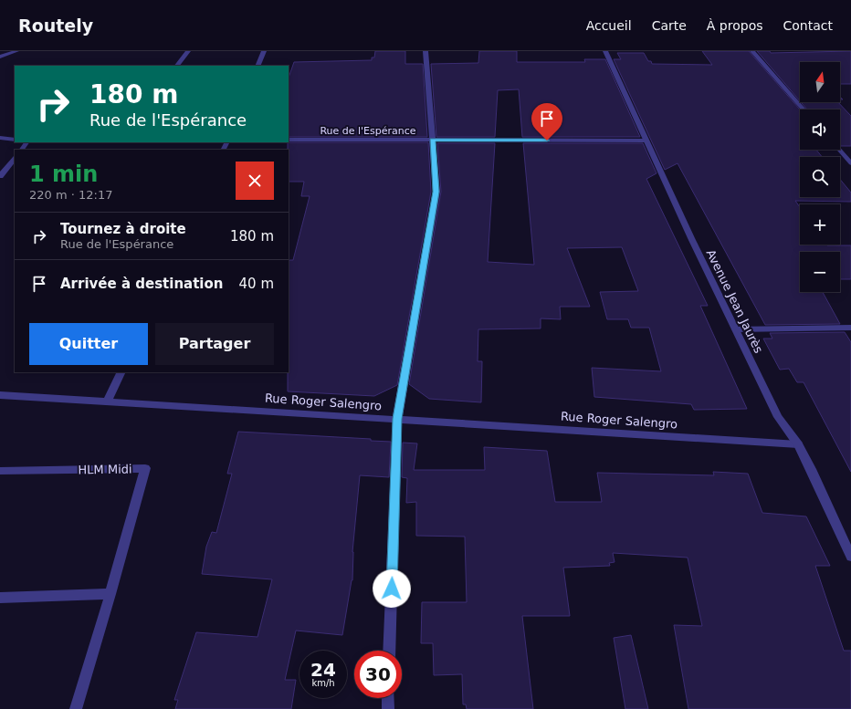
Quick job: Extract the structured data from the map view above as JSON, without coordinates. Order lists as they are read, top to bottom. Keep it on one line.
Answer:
{"streets":{"street":["Rue de l'Espérance","Avenue Jean Jaurès","Rue Roger Salengro","HLM Midi"]},"crossings":[["Rue de l'Espérance","Avenue Jean Jaurès"],["Avenue Jean Jaurès","Rue Roger Salengro"]],"north":"top","page":{"header":"Routely","nav":["Accueil","Carte","À propos","Contact"],"map_buttons":["+","−"],"turn":["180 m","Rue de l'Espérance"],"heading":["1 min","220 m · 12:17"],"list":[{"name":"Tournez à droite","note":"Rue de l'Espérance","value":"180 m"},{"name":"Arrivée à destination","value":"40 m"}],"buttons":["Quitter","Partager"],"speed":"24 km/h","limit":"30"}}
